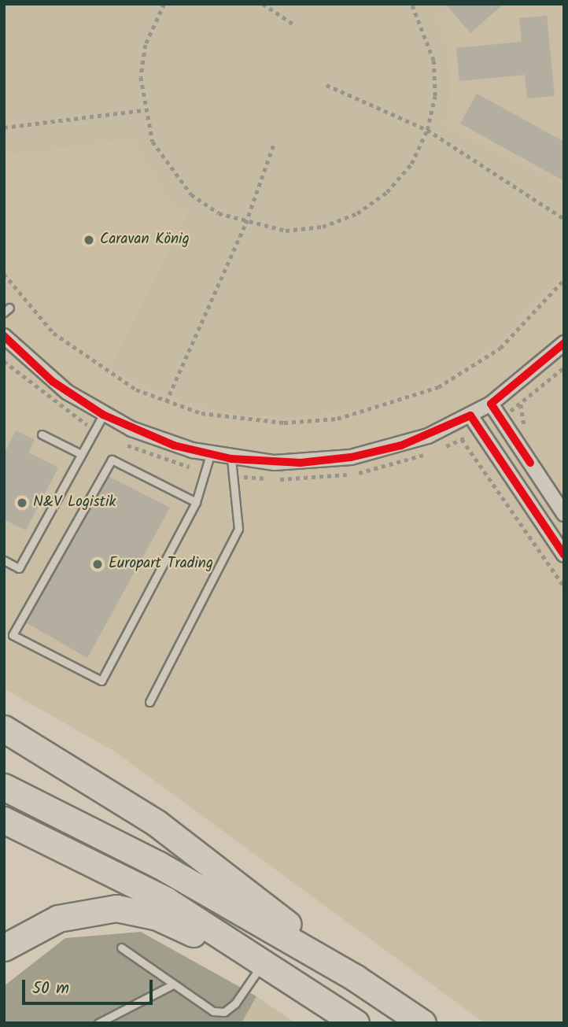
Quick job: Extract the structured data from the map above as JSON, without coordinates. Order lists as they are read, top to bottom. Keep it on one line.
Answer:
{"places":["Caravan König","N&V Logistik","Europart Trading"],"scale_bar":"50 m"}
